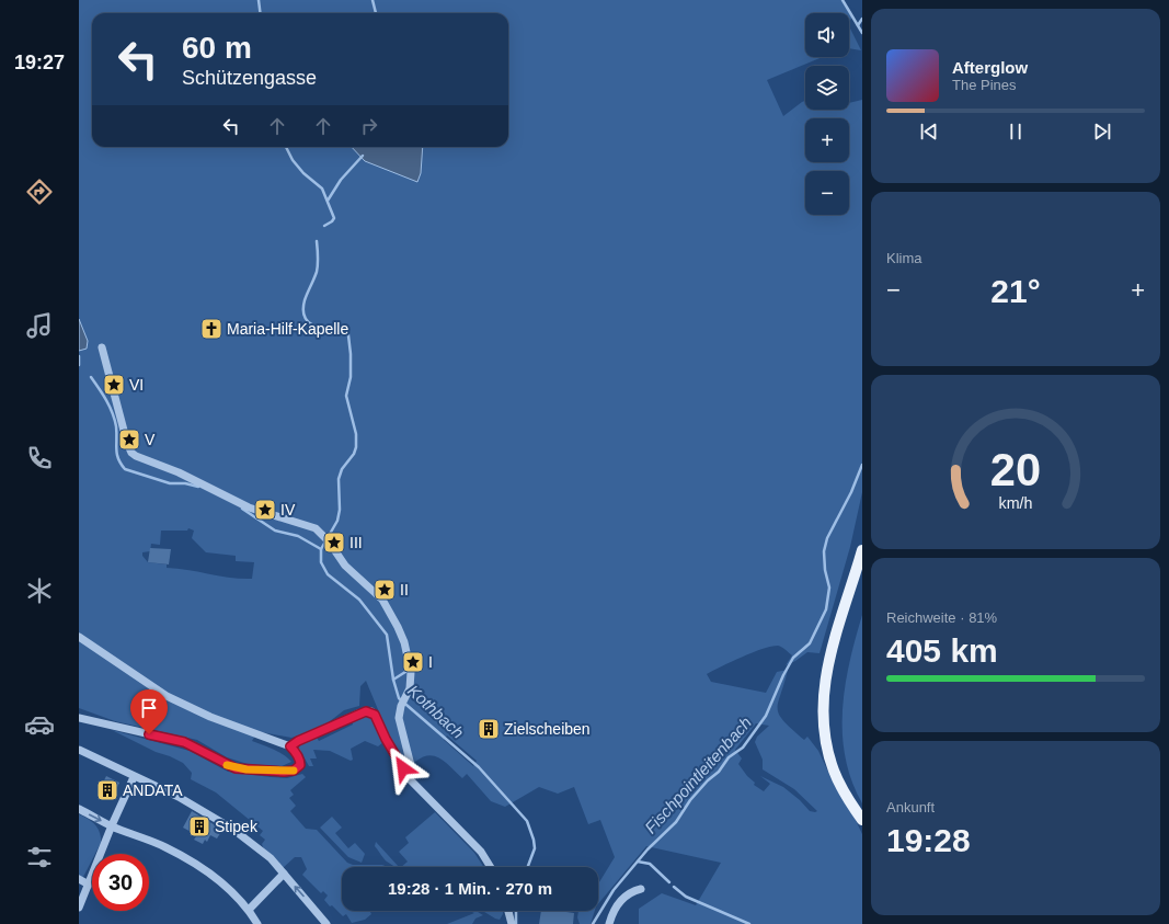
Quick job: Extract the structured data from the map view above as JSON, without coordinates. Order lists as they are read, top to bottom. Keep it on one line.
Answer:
{"water":["Kothbach","Fischpointleitenbach"],"places":{"church":["Maria-Hilf-Kapelle"],"place":["VI","V","IV","III","II","I"],"building":["Zielscheiben","ANDATA","Stipek"]},"page":{"tabs":"19:27","map_buttons":["+","−"],"turn":["60 m","Schützengasse"],"song":["Afterglow","The Pines"],"tile":["Klima",["Reichweite · 81%","405 km"],["Ankunft","19:28"]],"heat":["−","21°","+"],"limit":"30","trip":"19:28 · 1 Min. · 270 m","gauge":["20","km/h"]}}
